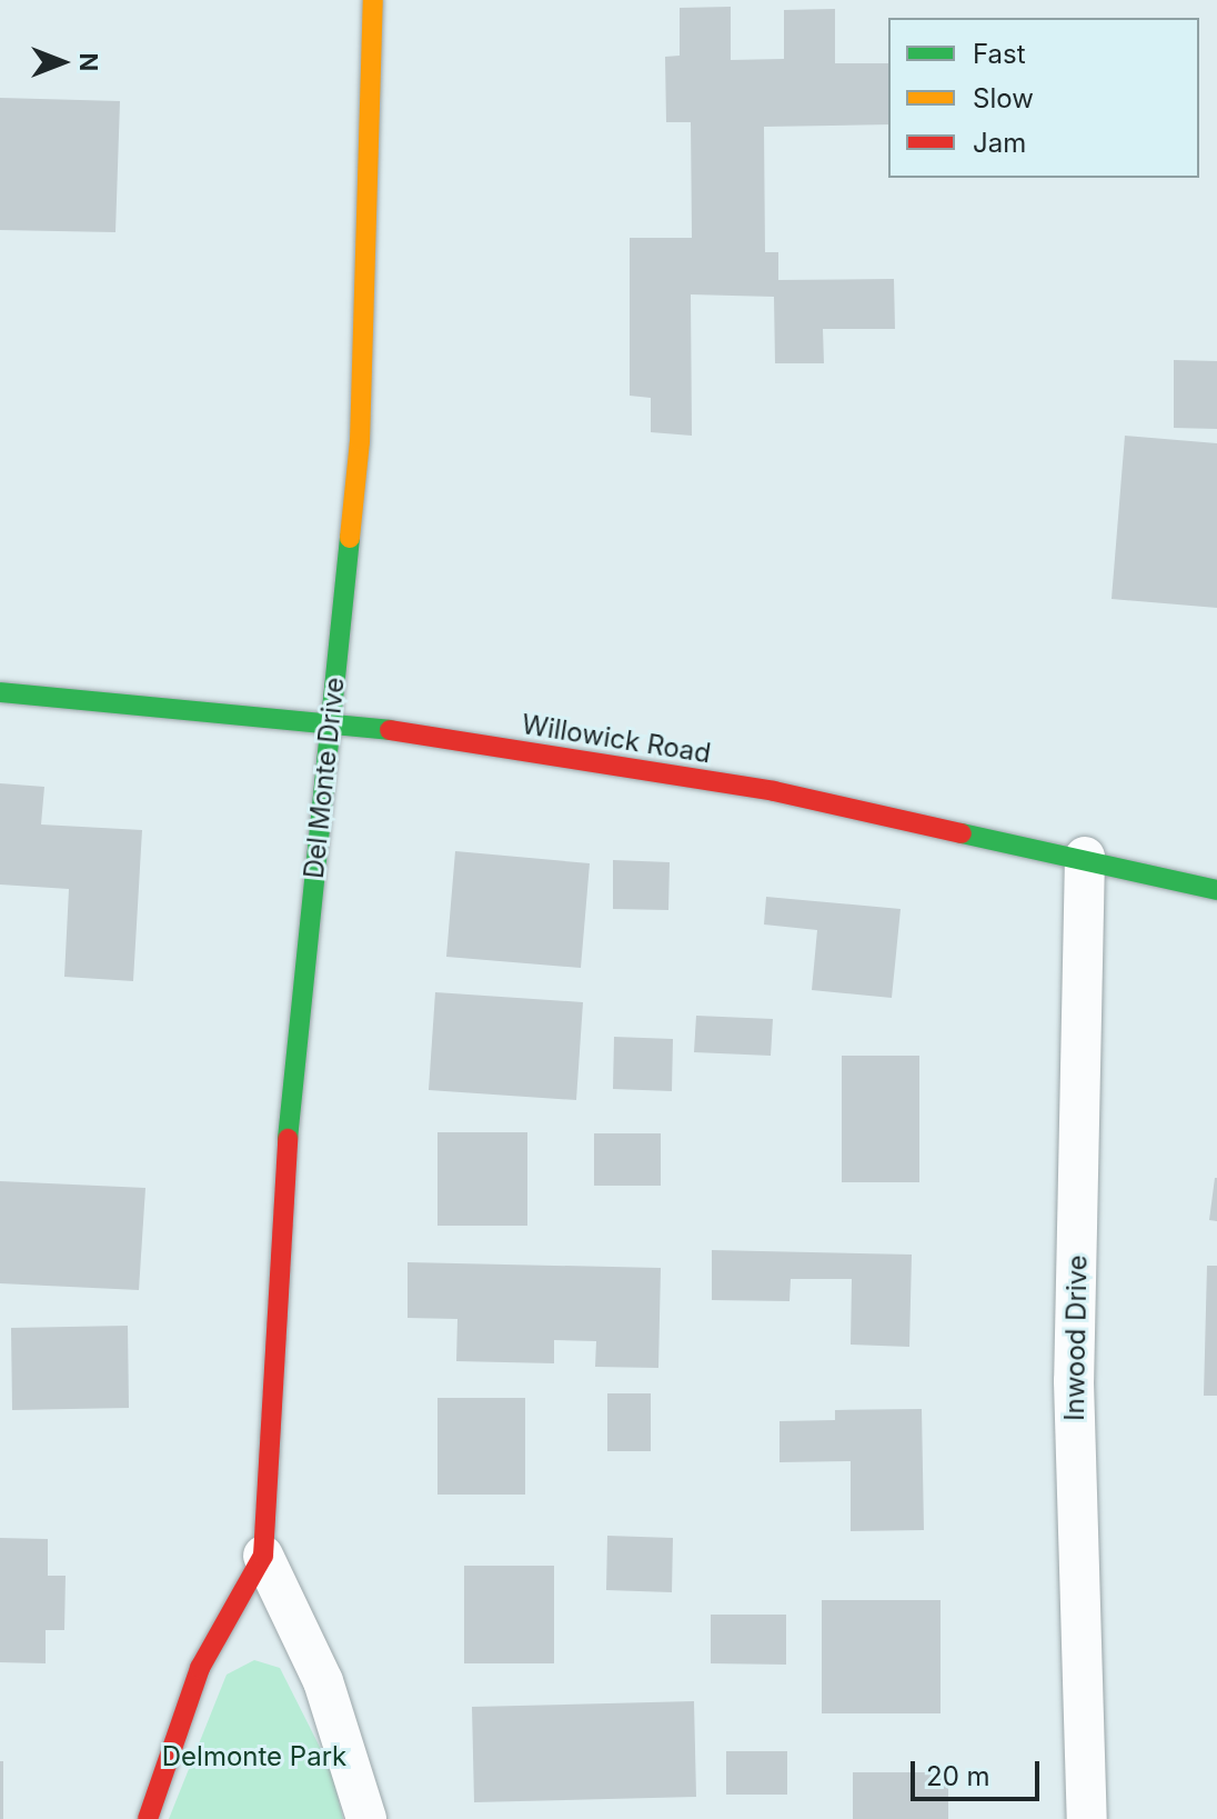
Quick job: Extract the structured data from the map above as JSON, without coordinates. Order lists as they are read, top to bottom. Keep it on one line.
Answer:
{"streets":{"street":["Willowick Road","Del Monte Drive","Inwood Drive"]},"crossings":[["Willowick Road","Del Monte Drive"],["Willowick Road","Inwood Drive"]],"parks":["Delmonte Park"],"legend":["Fast","Slow","Jam"],"scale_bar":"20 m","north":"right"}
